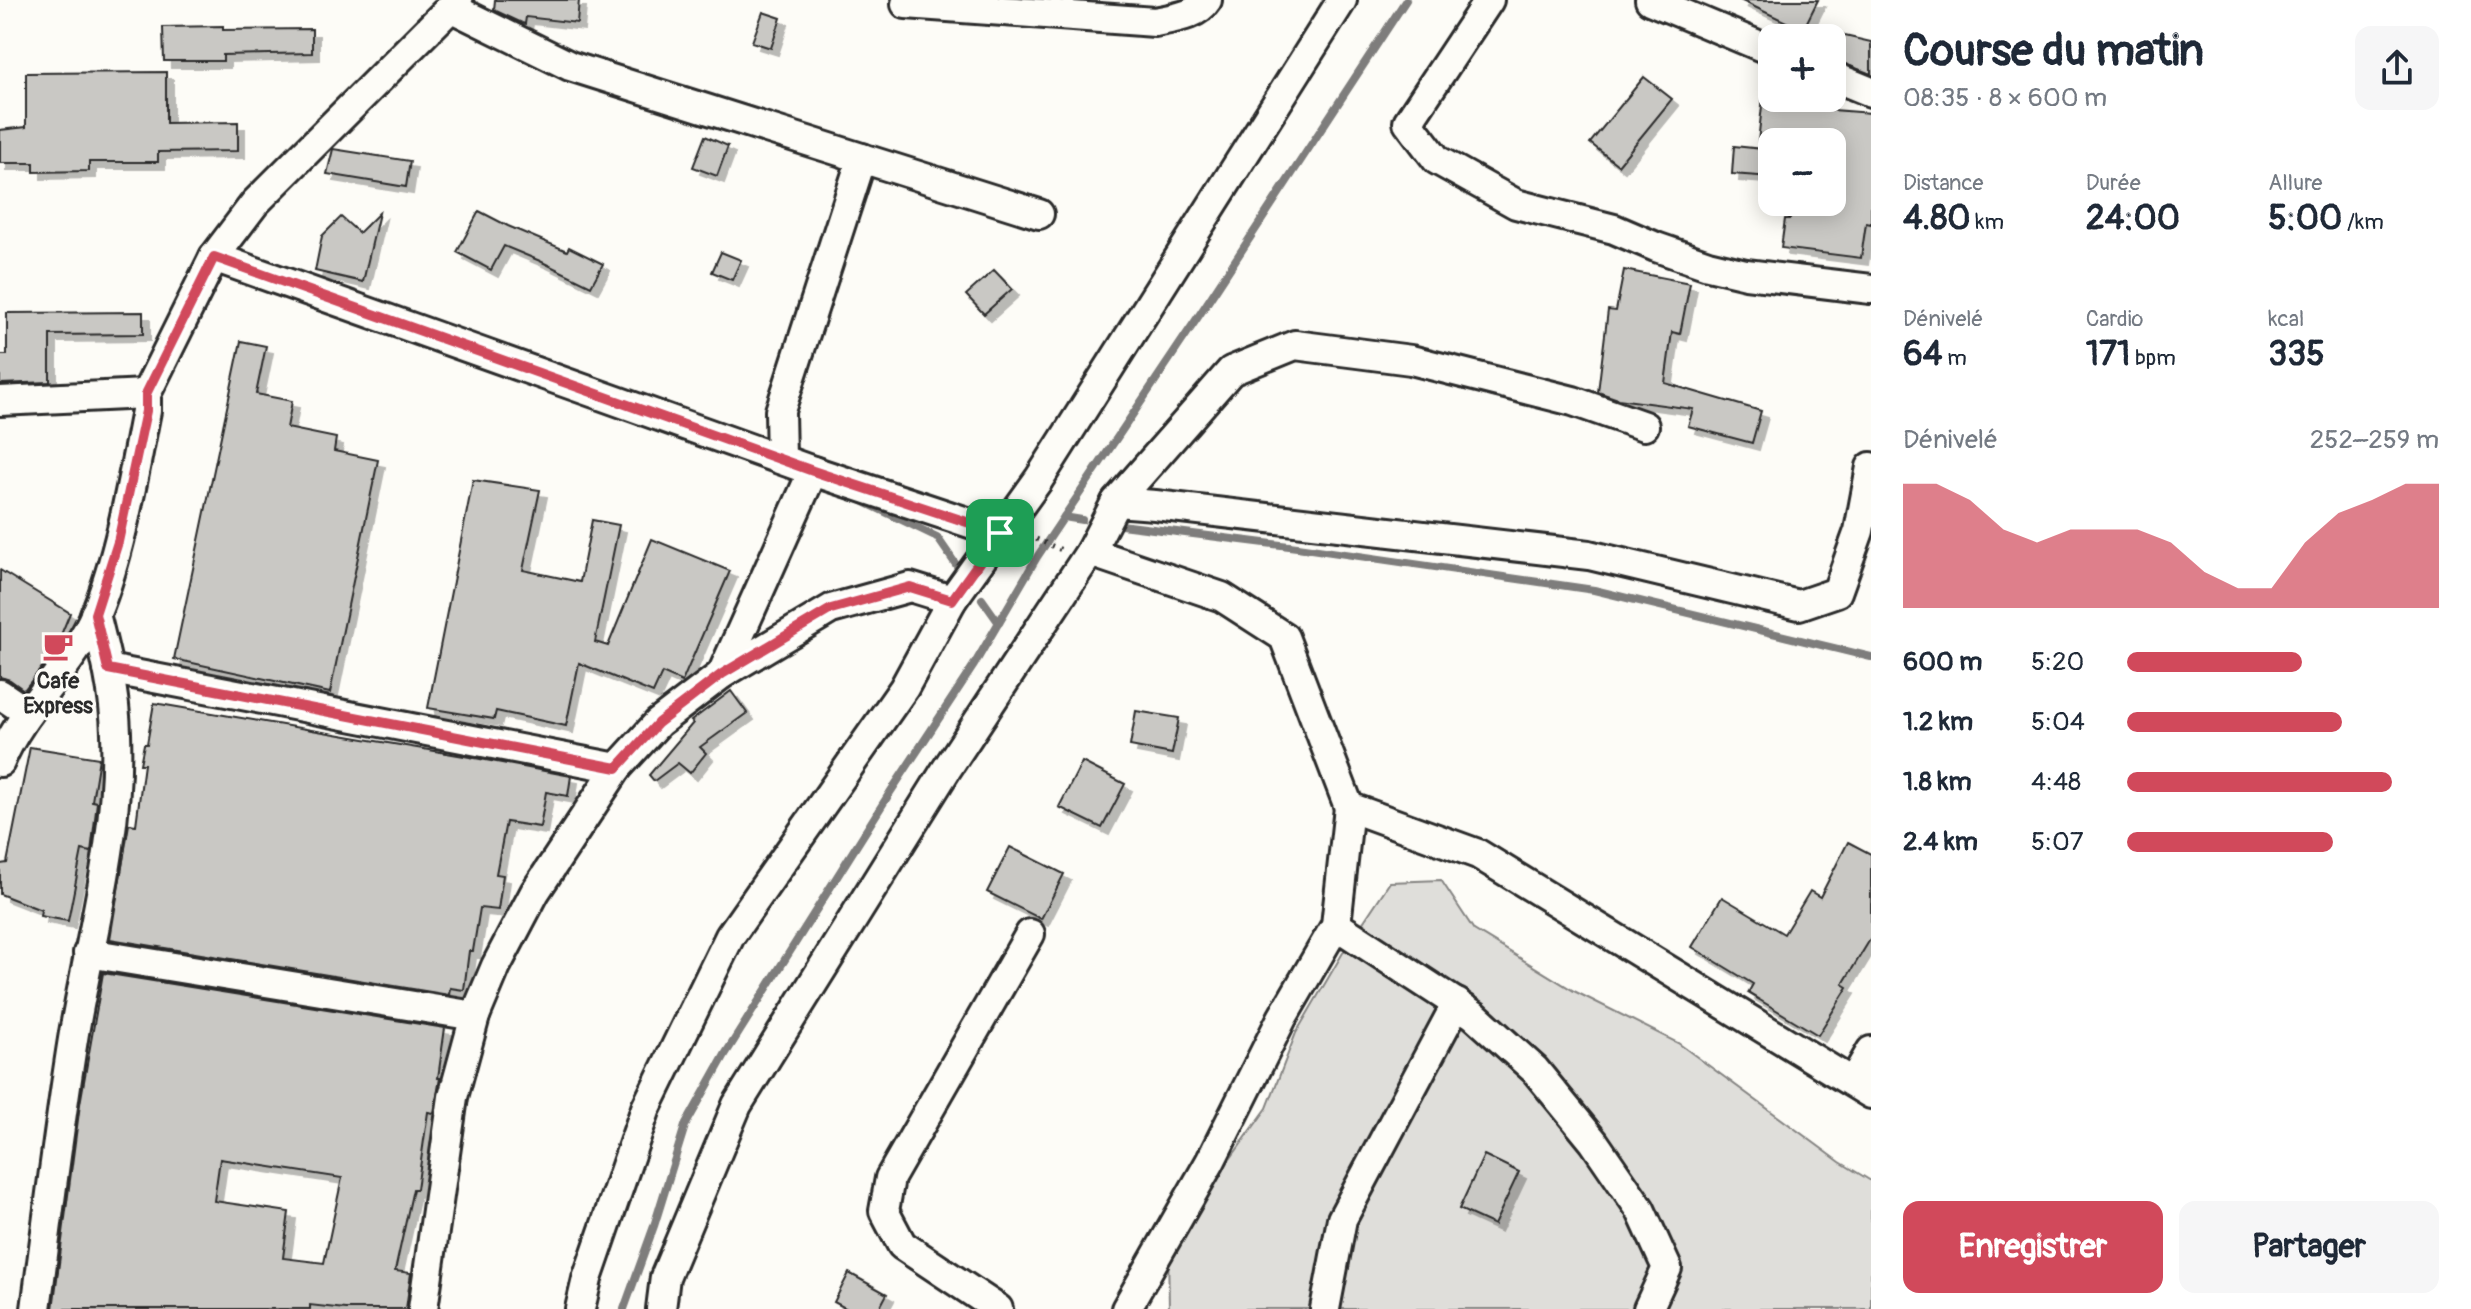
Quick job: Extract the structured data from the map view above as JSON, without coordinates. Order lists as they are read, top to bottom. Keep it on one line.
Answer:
{"places":{"cafe":["Cafe Express"]},"page":{"heading":["Course du matin","08:35 · 8 × 600 m"],"map_buttons":["+","−"],"stats":[["Distance","4.80 km"],["Durée","24:00"],["Allure","5:00 /km"],["Dénivelé","64 m"],["Cardio","171 bpm"],["kcal","335"]],"chart":["Dénivelé","252–259 m"],"list":[{"name":"600 m","note":"5:20"},{"name":"1.2 km","note":"5:04"},{"name":"1.8 km","note":"4:48"},{"name":"2.4 km","note":"5:07"}],"buttons":["Enregistrer","Partager"]}}
